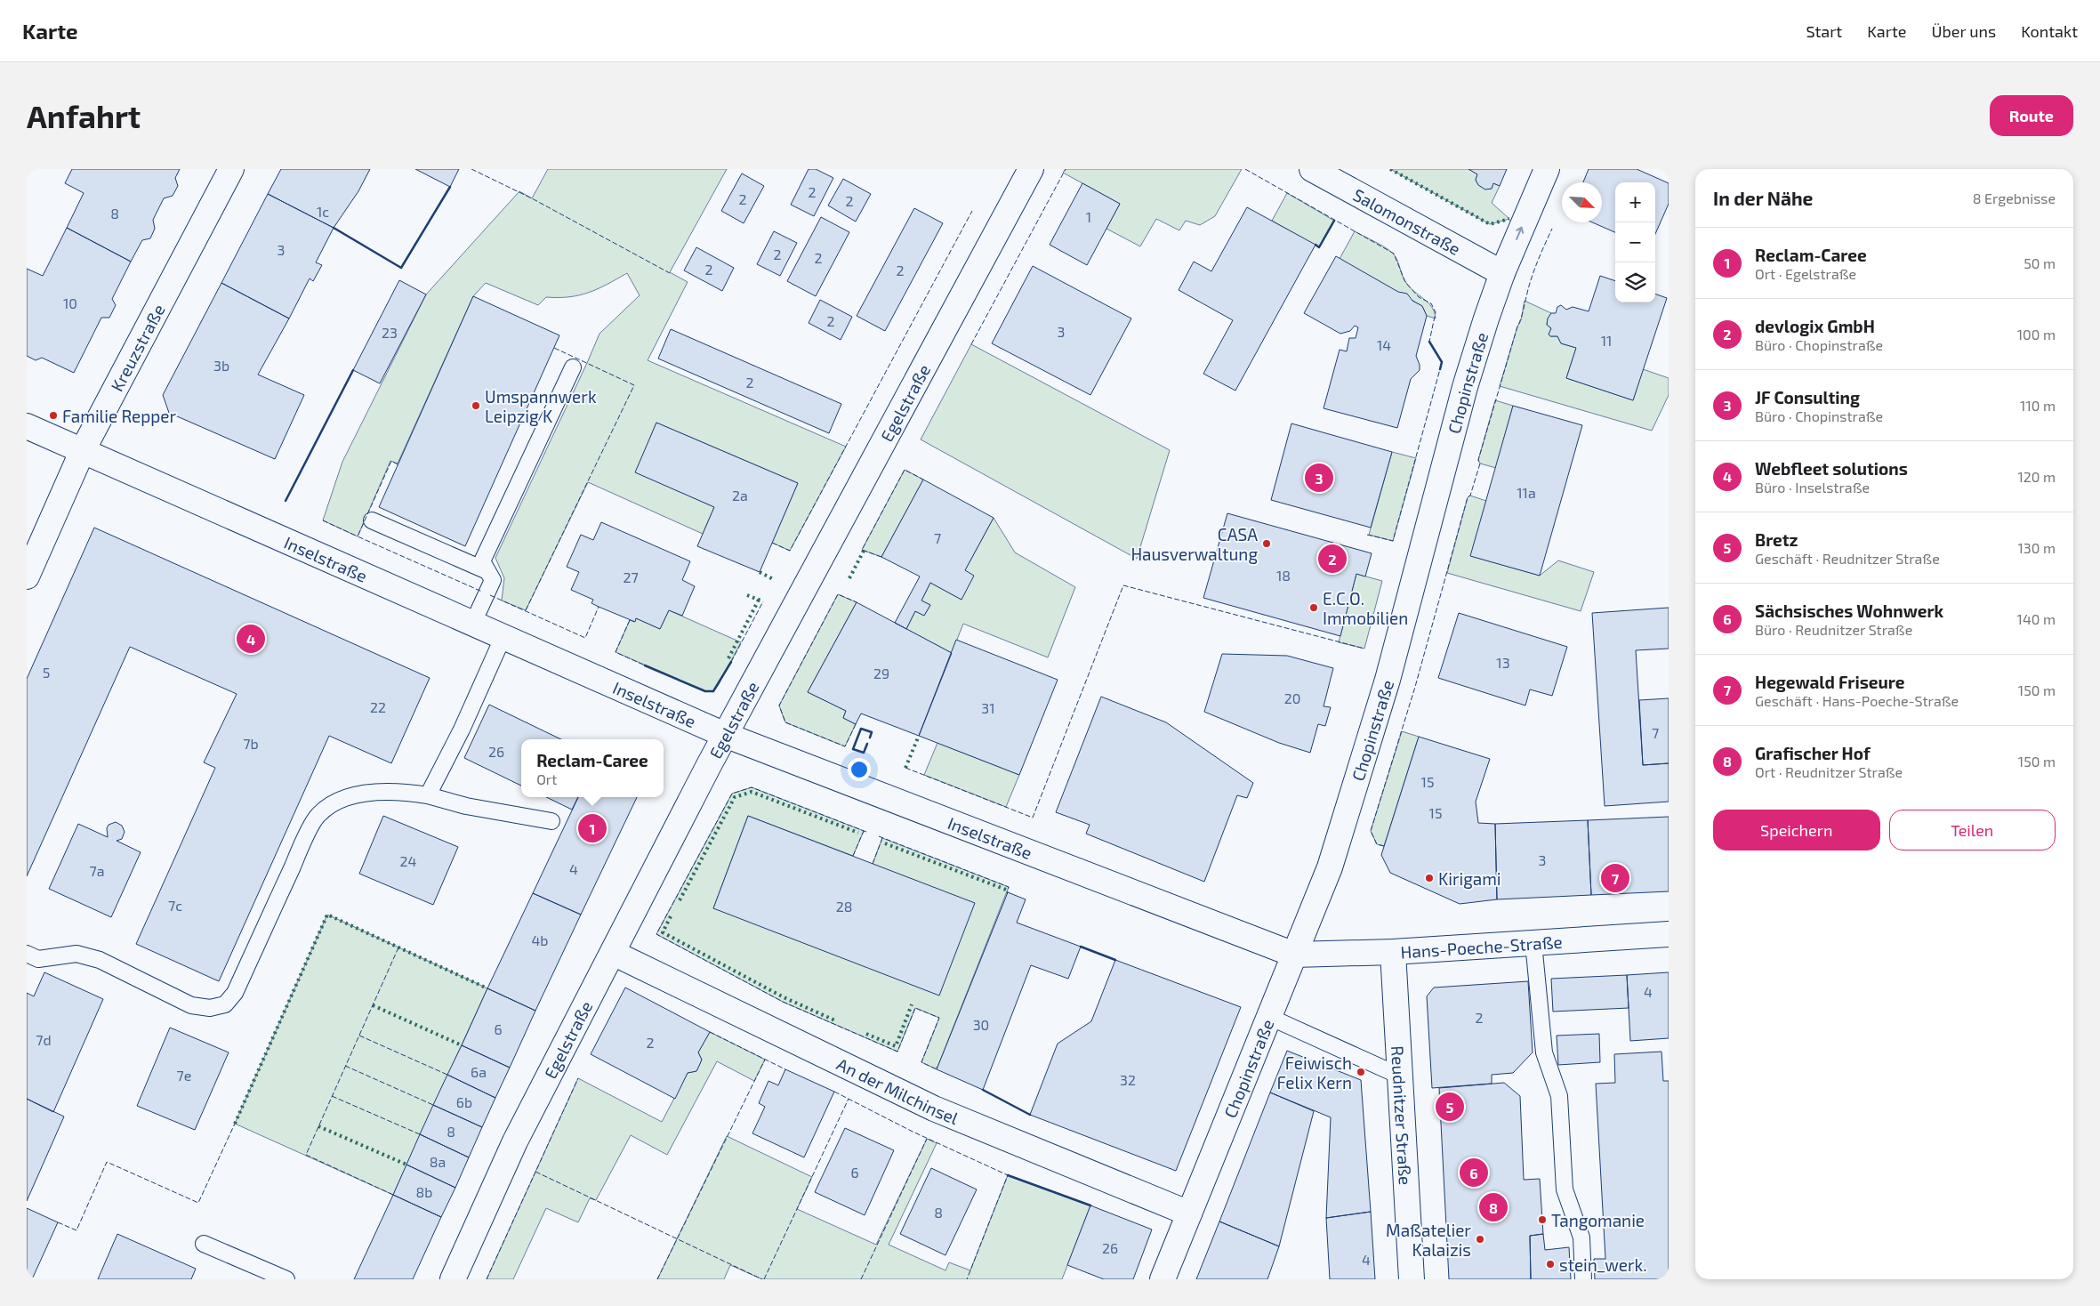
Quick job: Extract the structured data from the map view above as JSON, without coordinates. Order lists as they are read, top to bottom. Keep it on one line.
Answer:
{"streets":{"street":["Salomonstraße","Kreuzstraße","Chopinstraße","Egelstraße","Inselstraße","Hans-Poeche-Straße","An der Milchinsel","Reudnitzer Straße"]},"crossings":[["Salomonstraße","Chopinstraße"],["Kreuzstraße","Inselstraße"],["Chopinstraße","Inselstraße"],["Chopinstraße","Hans-Poeche-Straße"],["Chopinstraße","An der Milchinsel"],["Egelstraße","Inselstraße"],["Egelstraße","An der Milchinsel"],["Inselstraße","Hans-Poeche-Straße"],["Hans-Poeche-Straße","Reudnitzer Straße"]],"places":["Umspannwerk Leipzig K","Familie Repper","CASA Hausverwaltung","E.C.O. Immobilien","Kirigami","Feiwisch Felix Kern","Tangomanie","Maßatelier Kalaizis","stein_werk."],"house_numbers":["2","2","2","1c","8","1","3","2","2","2","2","10","2","3","23","11","14","3b","2","11a","2a","7","18","27","13","5","29","20","22","31","7","7b","26","15","15","3","24","4","7a","7c","28","4b","4","2","30","6","7d","2","6a","7e","32","6b","8","8a","6","8b","8","26","4"],"north":"bottom right","page":{"header":"Karte","nav":["Start","Karte","Über uns","Kontakt"],"buttons":["Route",["Speichern","Teilen"]],"title":"Anfahrt","heading":["In der Nähe","8 Ergebnisse"],"map_buttons":["+","−"],"list":[{"mark":"1","name":"Reclam-Caree","note":"Ort · Egelstraße","value":"50 m"},{"mark":"2","name":"devlogix GmbH","note":"Büro · Chopinstraße","value":"100 m"},{"mark":"3","name":"JF Consulting","note":"Büro · Chopinstraße","value":"110 m"},{"mark":"4","name":"Webfleet solutions","note":"Büro · Inselstraße","value":"120 m"},{"mark":"5","name":"Bretz","note":"Geschäft · Reudnitzer Straße","value":"130 m"},{"mark":"6","name":"Sächsisches Wohnwerk","note":"Büro · Reudnitzer Straße","value":"140 m"},{"mark":"7","name":"Hegewald Friseure","note":"Geschäft · Hans-Poeche-Straße","value":"150 m"},{"mark":"8","name":"Grafischer Hof","note":"Ort · Reudnitzer Straße","value":"150 m"}],"pins":["3","2","4","1","7","5","6","8"],"popup":["Reclam-Caree","Ort"]}}
